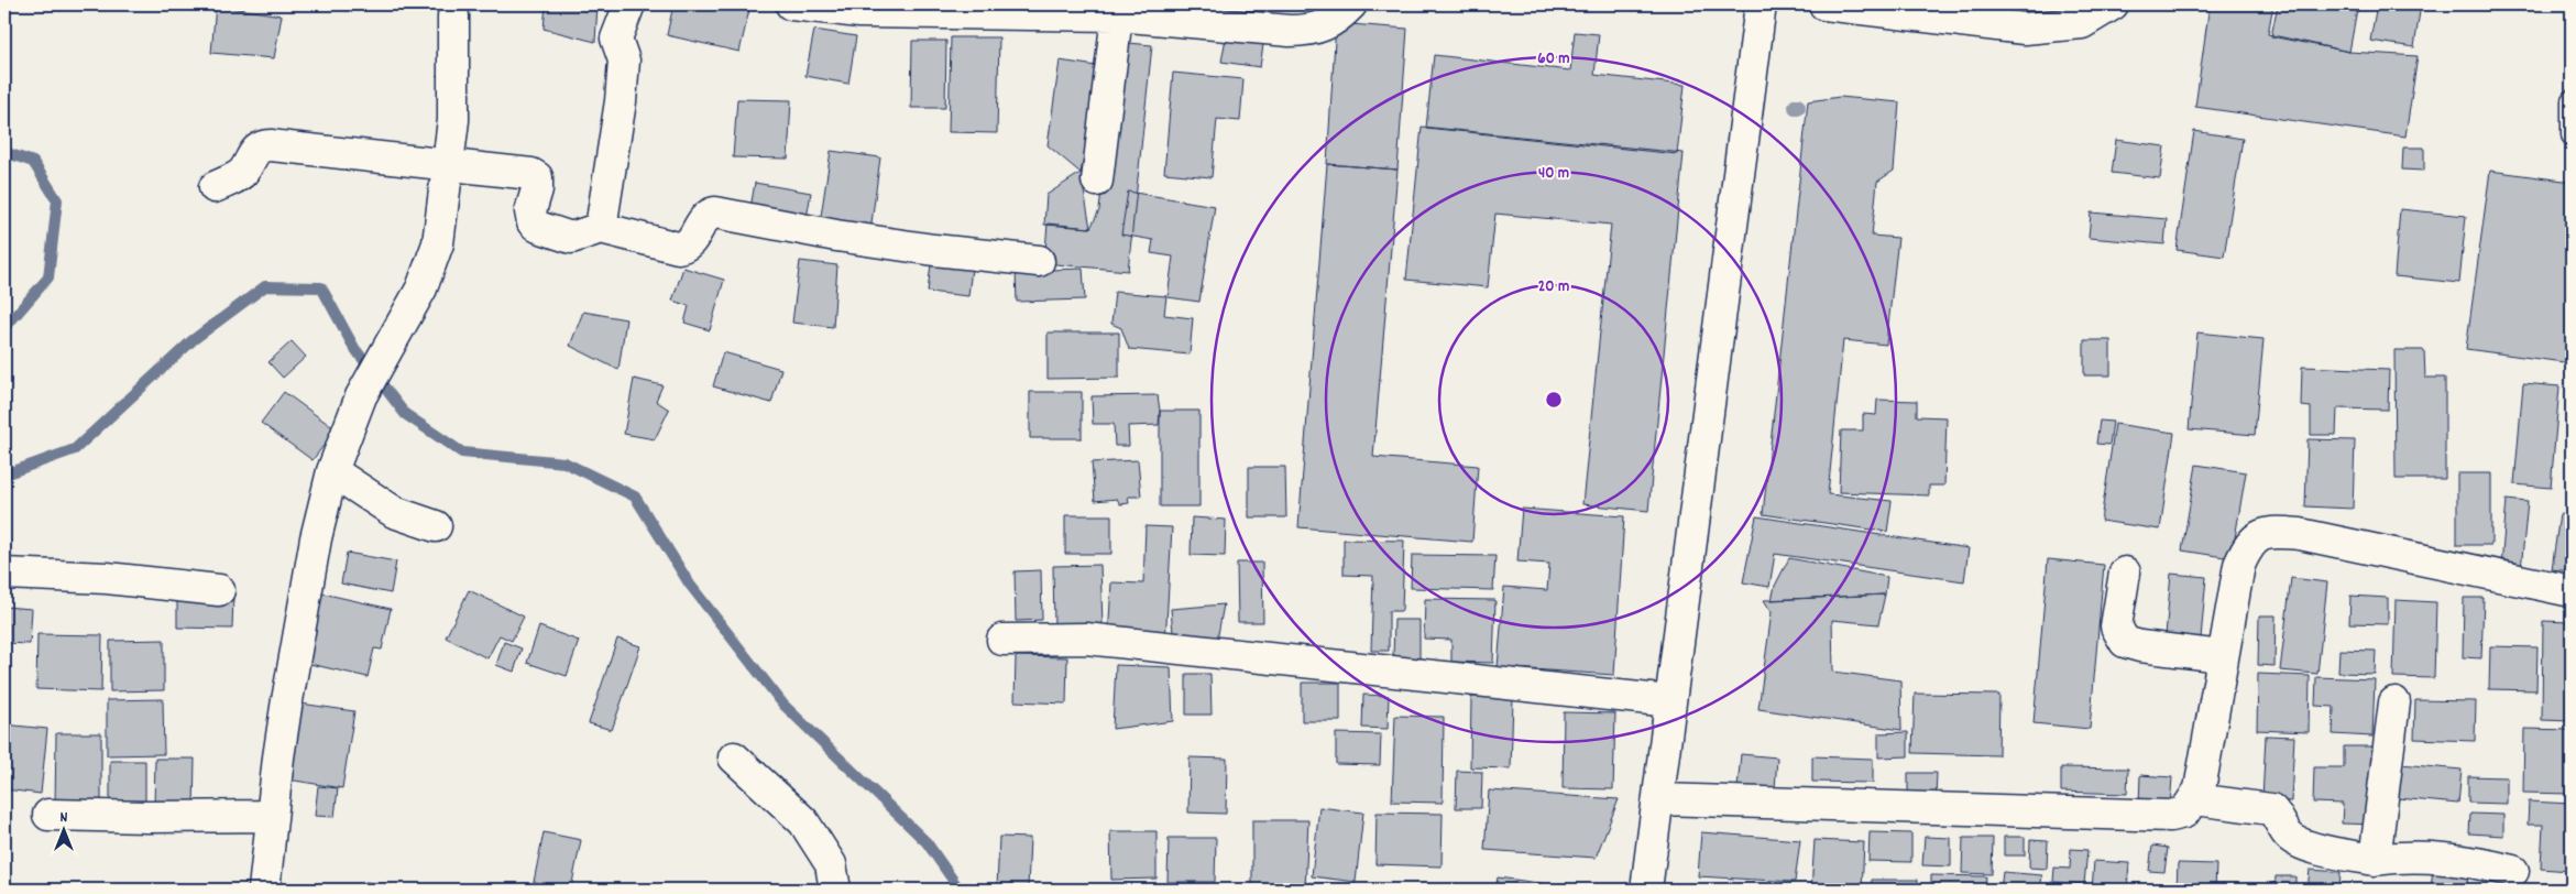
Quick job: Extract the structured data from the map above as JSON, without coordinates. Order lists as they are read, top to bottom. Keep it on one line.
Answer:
{"north":"top","rings":["60 m","40 m","20 m"]}
